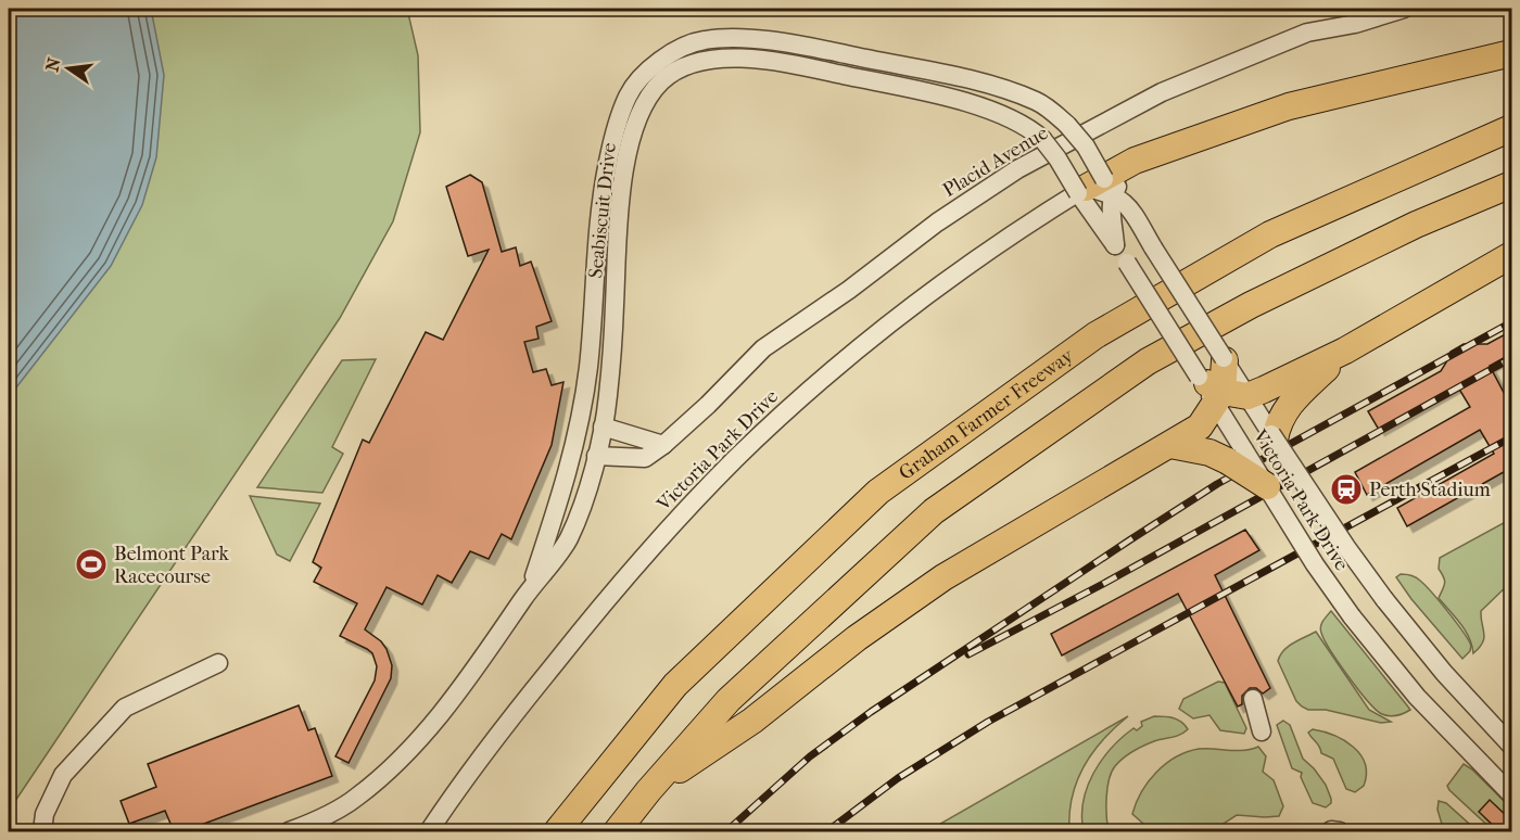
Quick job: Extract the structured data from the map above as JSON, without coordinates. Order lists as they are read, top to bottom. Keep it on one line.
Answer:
{"streets":{"highway":["Graham Farmer Freeway"],"street":["Placid Avenue","Seabiscuit Drive","Victoria Park Drive"]},"crossings":[["Seabiscuit Drive","Victoria Park Drive"]],"places":{"station":["Perth Stadium"],"sports":["Belmont Park Racecourse"]},"north":"left"}
